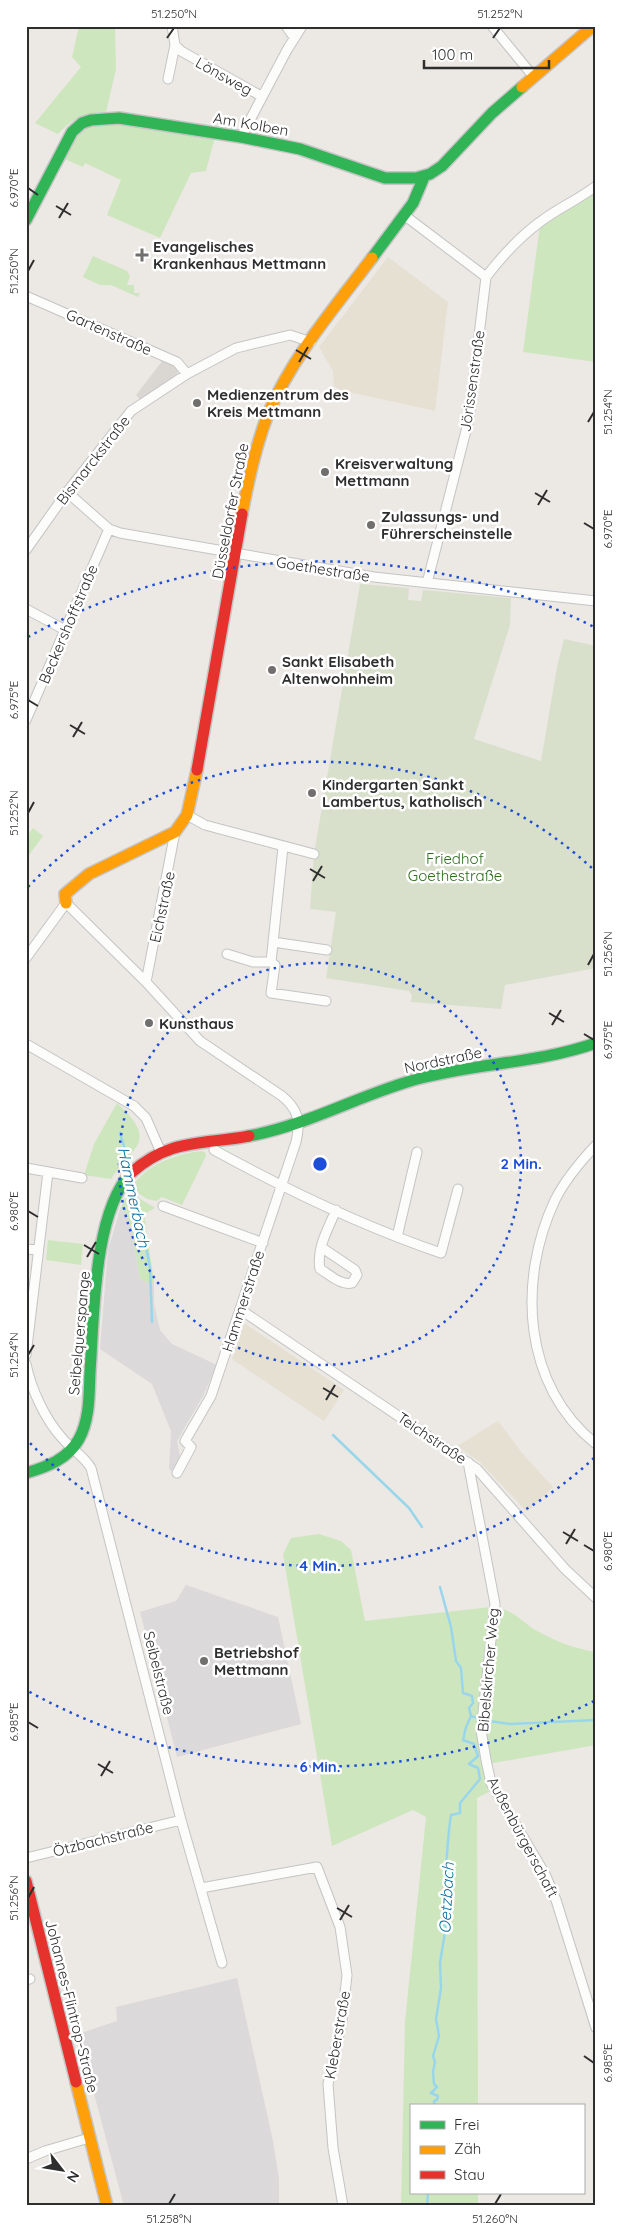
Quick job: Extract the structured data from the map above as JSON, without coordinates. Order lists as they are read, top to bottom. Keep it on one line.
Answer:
{"streets":{"street":["Lönsweg","Am Kolben","Gartenstraße","Jörissenstraße","Bismarckstraße","Düsseldorfer Straße","Goethestraße","Beckershoffstraße","Eichstraße","Nordstraße","Hammerstraße","Seibelquerspange","Teichstraße","Bibelskircher Weg","Seibelstraße","Außenbürgerschaft","Ötzbachstraße","Johannes-Flintrop-Straße","Kleberstraße"]},"crossings":[["Lönsweg","Am Kolben"],["Am Kolben","Düsseldorfer Straße"],["Gartenstraße","Bismarckstraße"],["Jörissenstraße","Goethestraße"],["Bismarckstraße","Düsseldorfer Straße"],["Bismarckstraße","Goethestraße"],["Düsseldorfer Straße","Goethestraße"],["Düsseldorfer Straße","Eichstraße"],["Goethestraße","Beckershoffstraße"],["Nordstraße","Hammerstraße"],["Nordstraße","Seibelquerspange"],["Hammerstraße","Teichstraße"],["Seibelquerspange","Seibelstraße"],["Teichstraße","Bibelskircher Weg"],["Bibelskircher Weg","Außenbürgerschaft"],["Seibelstraße","Ötzbachstraße"],["Seibelstraße","Kleberstraße"]],"water":["Hammerbach","Oetzbach"],"parks":["Friedhof Goethestraße"],"places":{"health":["Evangelisches Krankenhaus Mettmann"],"other":["Medienzentrum des Kreis Mettmann","Kreisverwaltung Mettmann","Zulassungs- und Führerscheinstelle","Sankt Elisabeth Altenwohnheim","Kindergarten Sankt Lambertus, katholisch","Kunsthaus","Betriebshof Mettmann"]},"legend":["Frei","Zäh","Stau"],"scale_bar":"100 m","north":"bottom right","coordinates":["51.250°N","51.252°N","6.970°E","51.254°N","6.975°E","51.256°N","6.980°E","6.985°E","51.258°N","51.260°N"],"rings":["2 Min.","4 Min.","6 Min."]}
